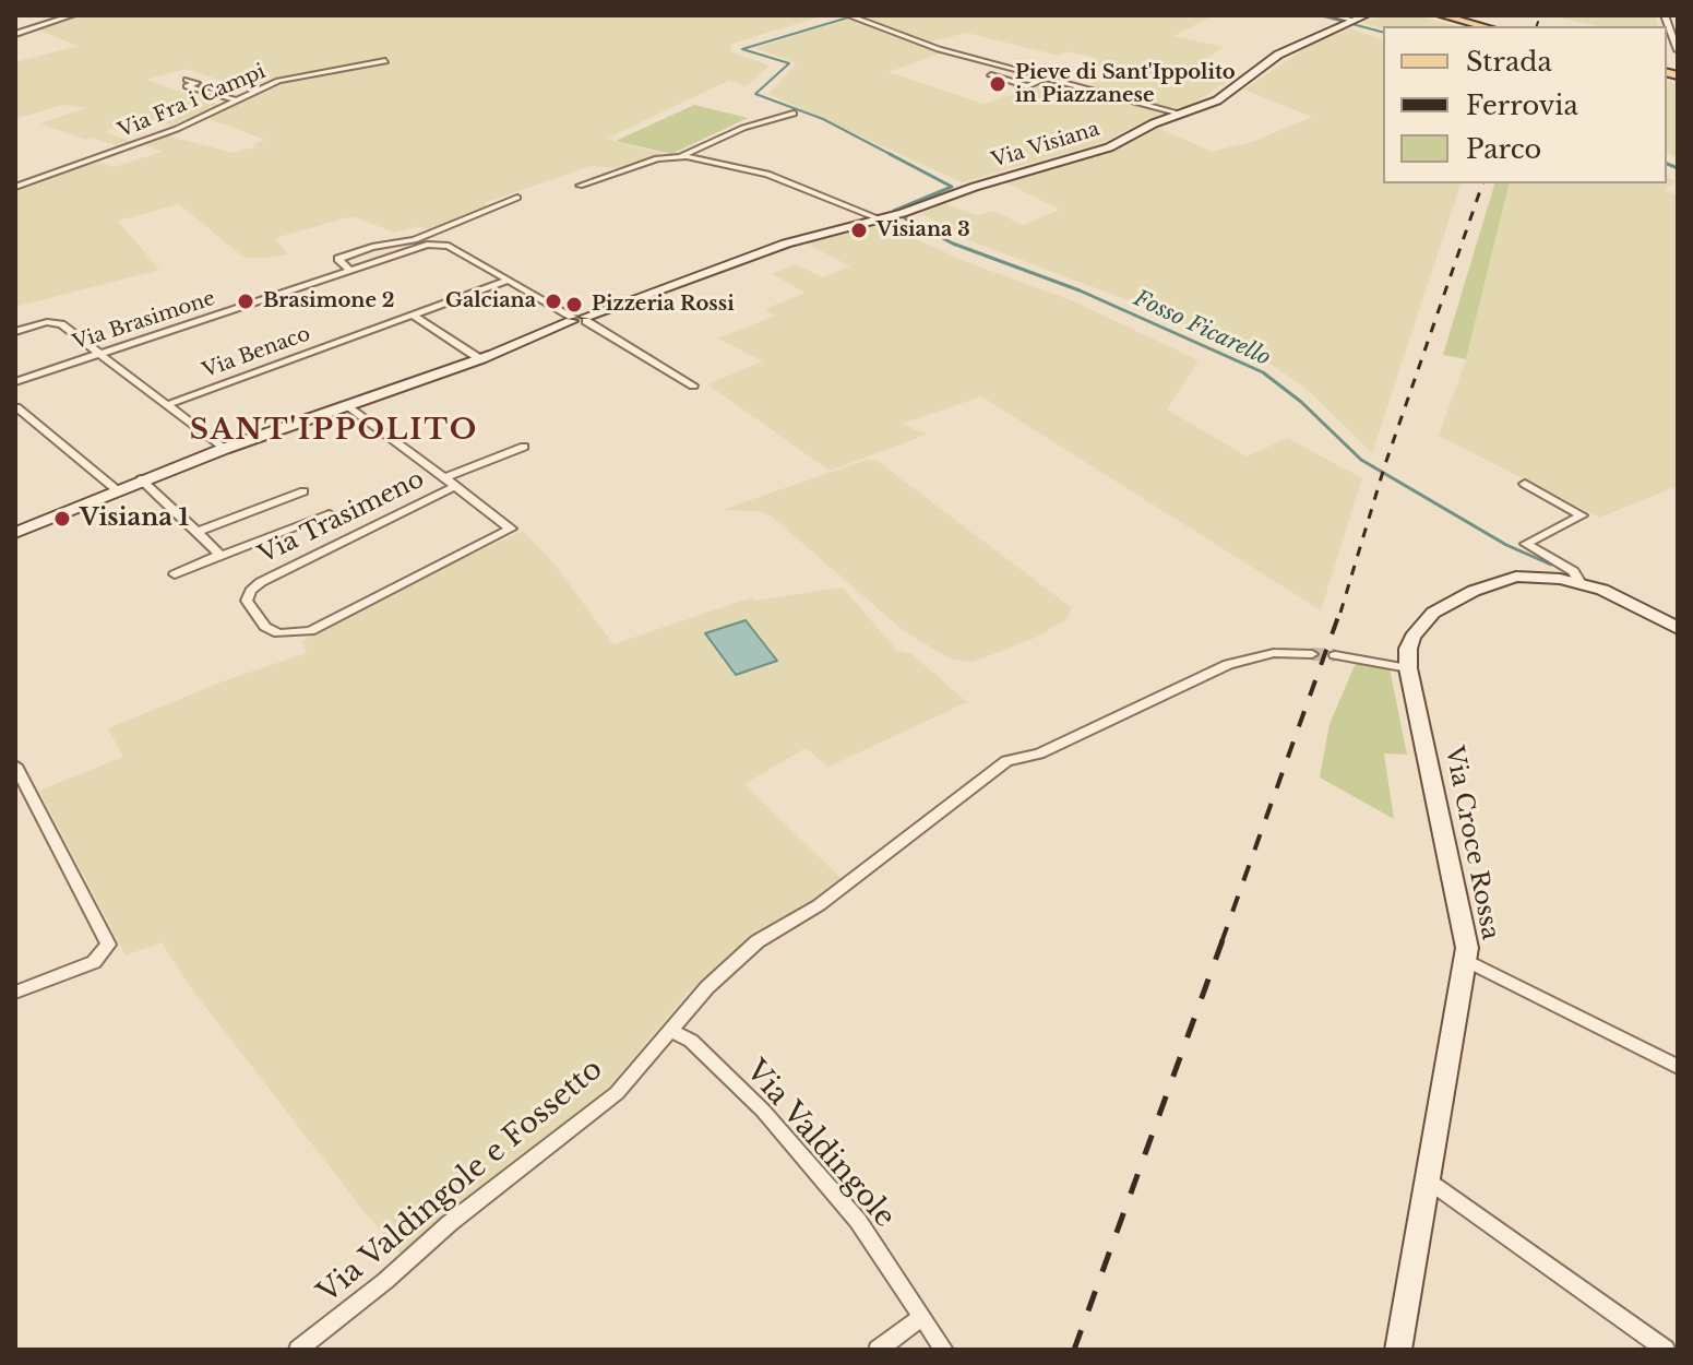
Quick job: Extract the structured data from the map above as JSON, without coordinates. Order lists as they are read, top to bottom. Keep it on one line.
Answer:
{"streets":{"street":["Via Fra i Campi","Via Visiana","Via Brasimone","Via Benaco","Via Trasimeno","Via Croce Rossa","Via Valdingole","Via Valdingole e Fossetto"]},"crossings":[["Via Visiana","Via Brasimone"],["Via Brasimone","Via Benaco"],["Via Valdingole","Via Valdingole e Fossetto"]],"districts":["SANT'IPPOLITO"],"water":["Fosso Ficarello"],"places":["Pieve di Sant'Ippolito in Piazzanese","Visiana 3","Brasimone 2","Galciana","Pizzeria Rossi","Visiana 1"],"legend":["Strada","Ferrovia","Parco"]}
